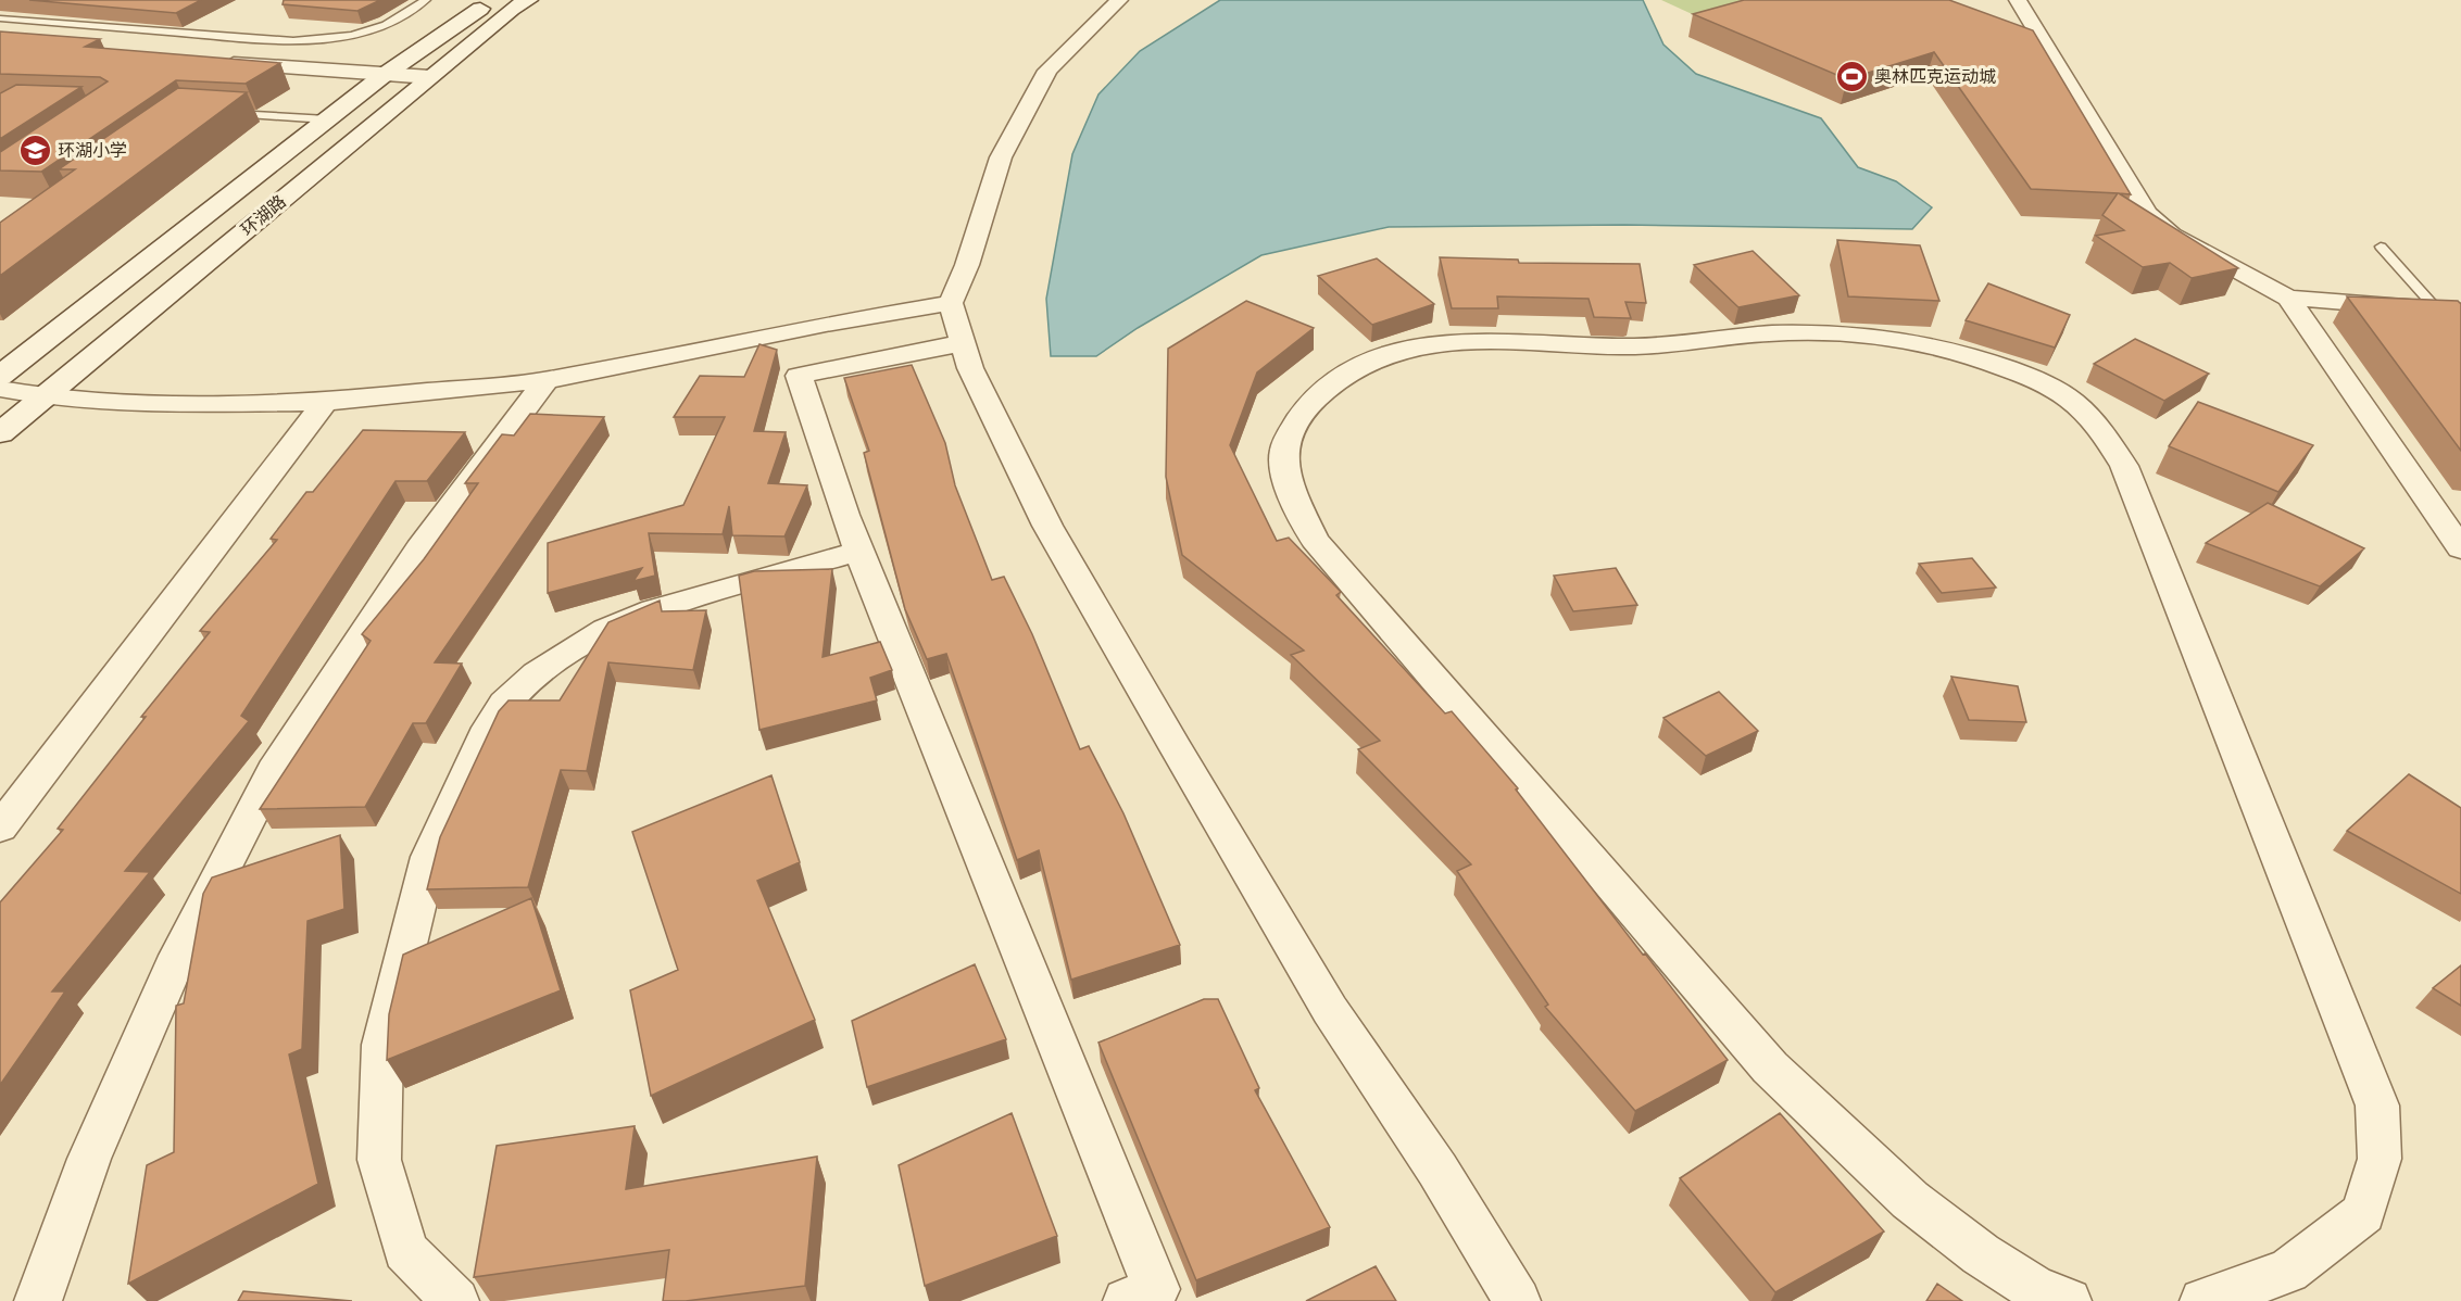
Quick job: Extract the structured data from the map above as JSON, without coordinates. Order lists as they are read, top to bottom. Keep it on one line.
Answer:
{"streets":{"main road":["环湖路"]},"places":{"sports":["奥林匹克运动城"],"school or university":["环湖小学"]}}
